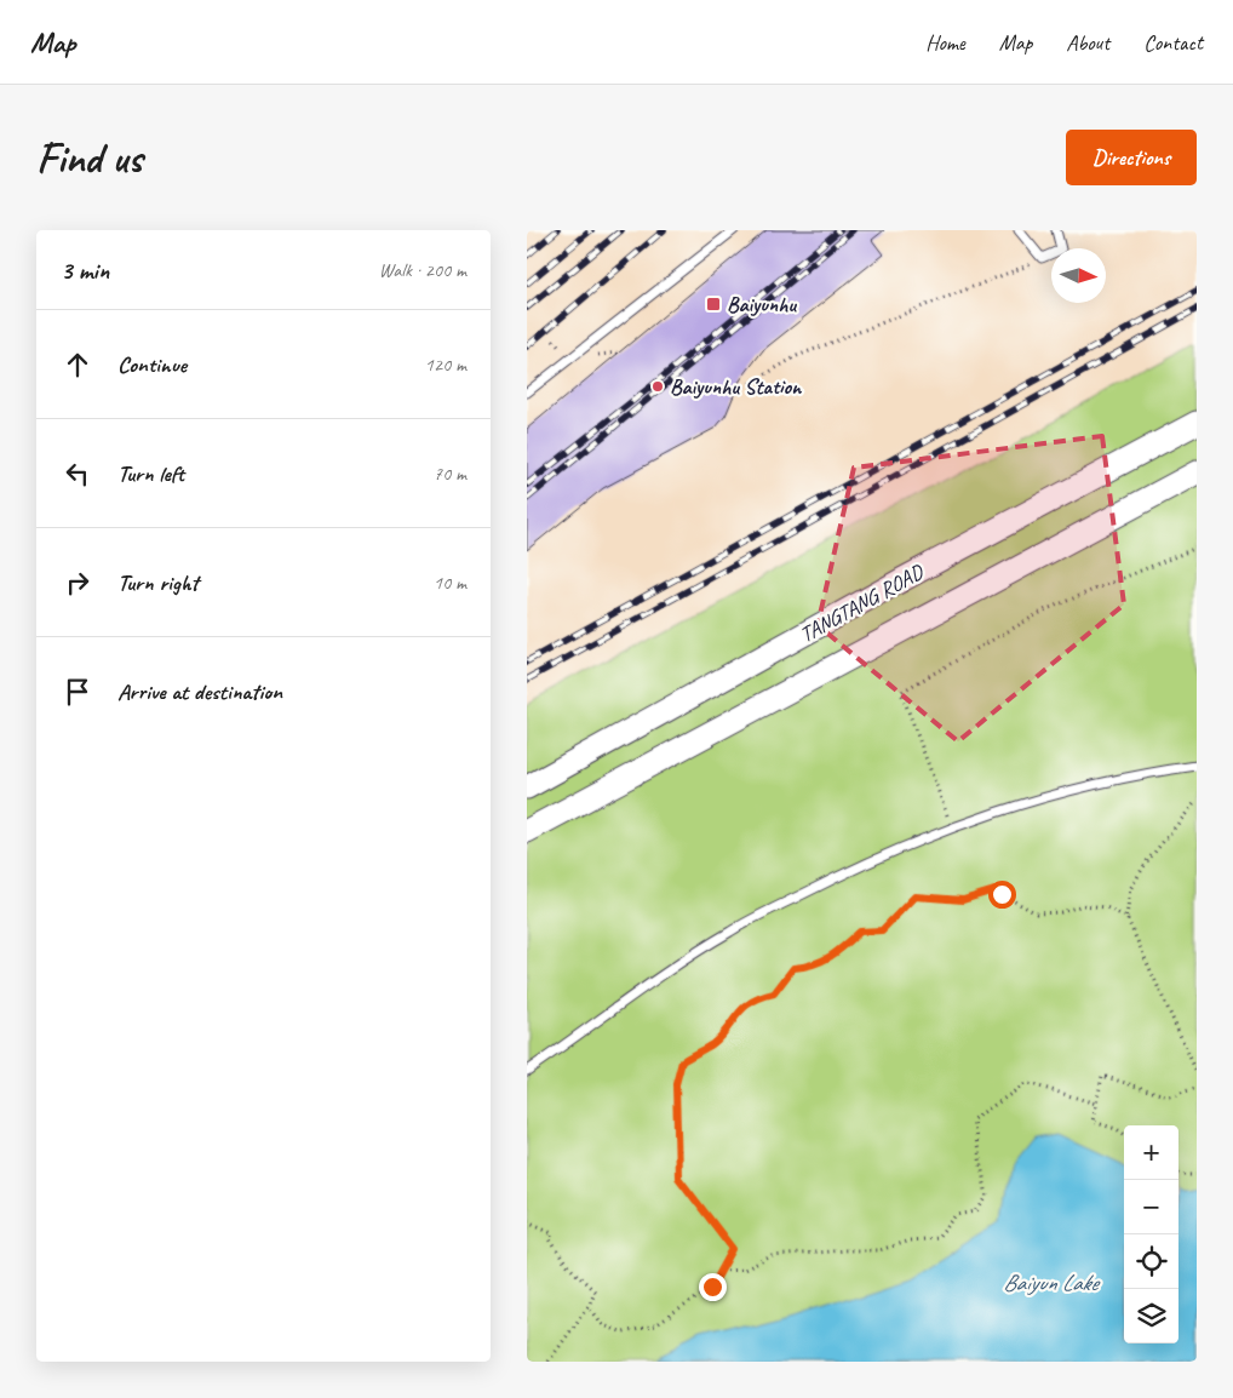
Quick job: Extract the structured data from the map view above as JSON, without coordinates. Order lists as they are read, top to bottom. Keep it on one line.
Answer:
{"streets":{"street":["TANGTANG ROAD"]},"water":["Baiyun Lake"],"places":{"transit":["Baiyunhu"],"other":["Baiyunhu Station"]},"north":"right","page":{"header":"Map","nav":["Home","Map","About","Contact"],"buttons":"Directions","title":"Find us","heading":["3 min","Walk · 200 m"],"list":[["Continue","120 m"],["Turn left","70 m"],["Turn right","10 m"],"Arrive at destination"],"map_buttons":["+","−"]}}
